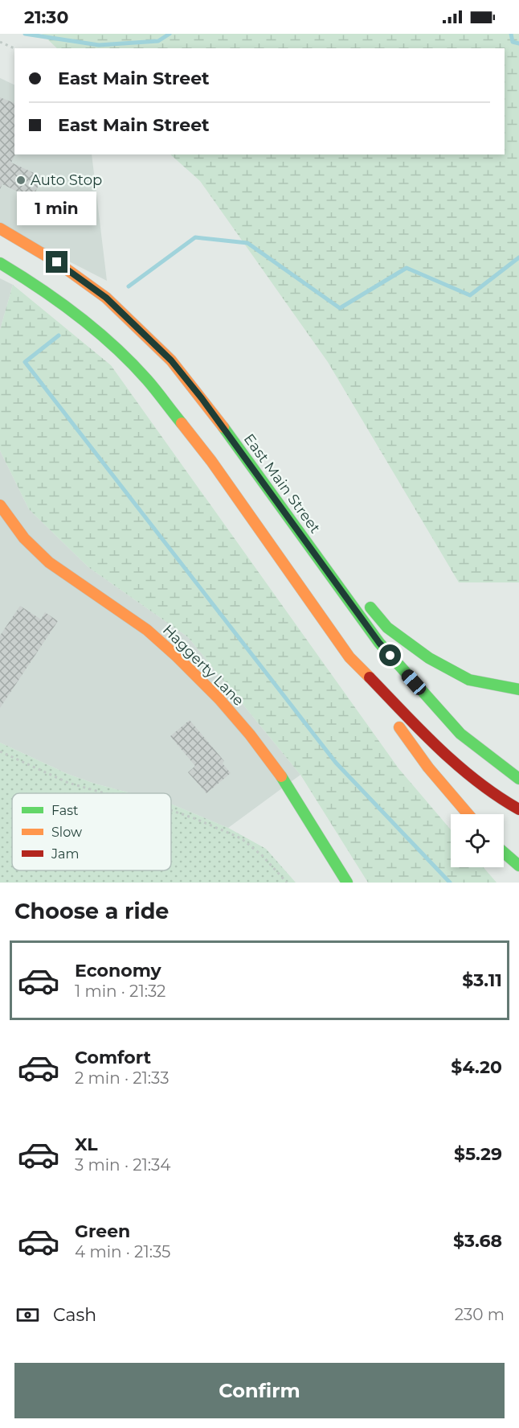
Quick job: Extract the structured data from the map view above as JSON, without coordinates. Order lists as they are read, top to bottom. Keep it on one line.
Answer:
{"streets":{"main road":["East Main Street","Haggerty Lane"]},"places":["Auto Stop"],"legend":["Fast","Slow","Jam"],"page":{"status":"21:30","banner":["East Main Street","East Main Street"],"bubble":"1 min","heading":"Choose a ride","list":[{"name":"Economy","note":"1 min · 21:32","value":"$3.11"},{"name":"Comfort","note":"2 min · 21:33","value":"$4.20"},{"name":"XL","note":"3 min · 21:34","value":"$5.29"},{"name":"Green","note":"4 min · 21:35","value":"$3.68"}],"pay":["Cash","230 m"],"buttons":"Confirm"}}
